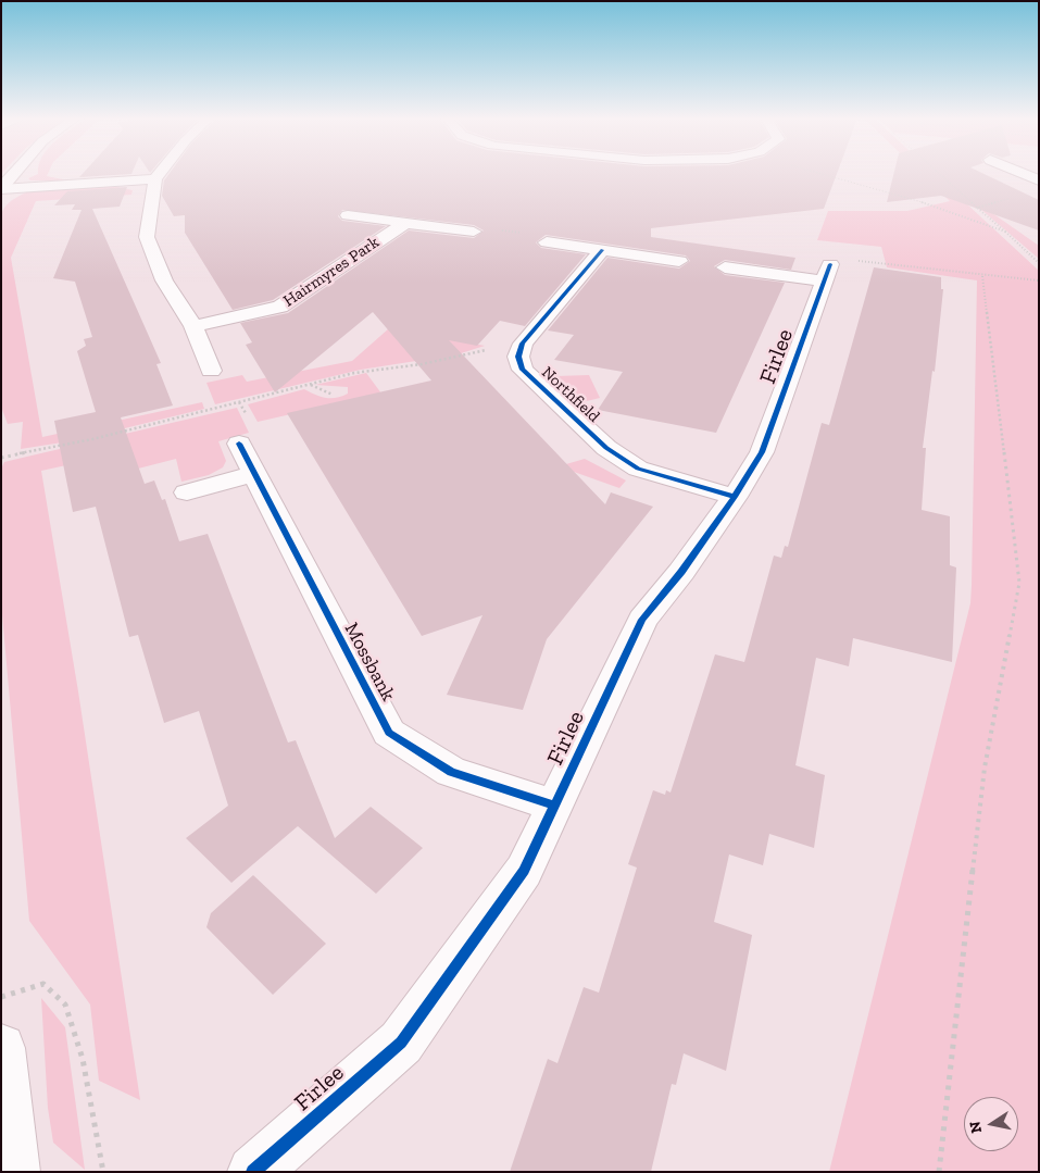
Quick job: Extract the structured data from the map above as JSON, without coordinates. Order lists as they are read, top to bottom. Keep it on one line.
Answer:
{"streets":{"street":["Hairmyres Park","Firlee","Northfield","Mossbank"]},"crossings":[["Firlee","Northfield"],["Firlee","Mossbank"]],"north":"left"}
